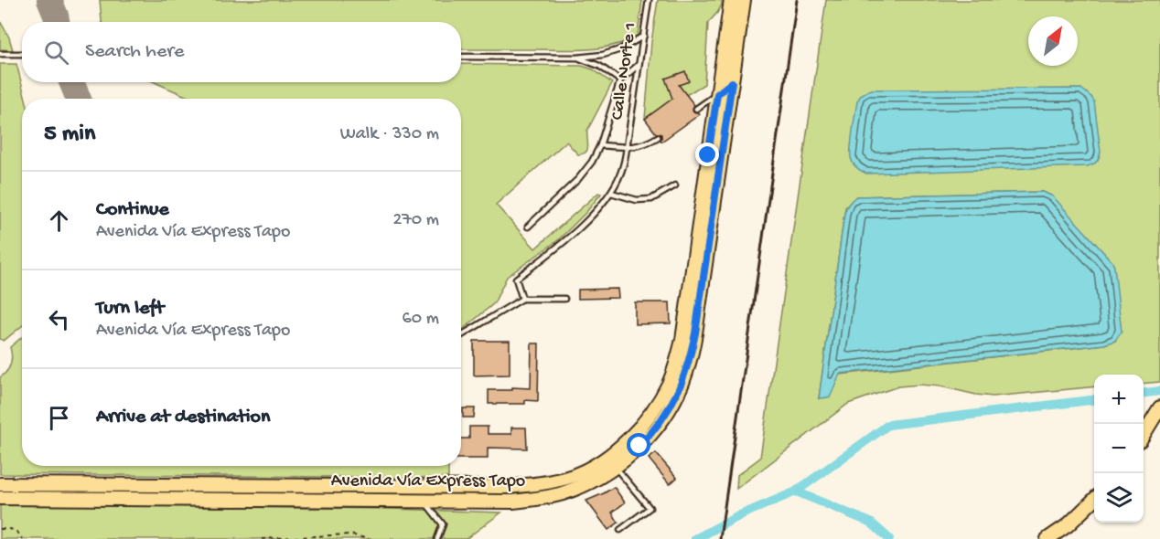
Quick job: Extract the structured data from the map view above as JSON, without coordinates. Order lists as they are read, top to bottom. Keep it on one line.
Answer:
{"streets":{"main road":["Avenida Vía Express Tapo"],"lane":["Calle Norte 1"]},"north":"top right","page":{"search":"Search here","heading":["5 min","Walk · 330 m"],"list":[["Continue","Avenida Vía Express Tapo","270 m"],["Turn left","Avenida Vía Express Tapo","60 m"],"Arrive at destination"],"map_buttons":["+","−"]}}
